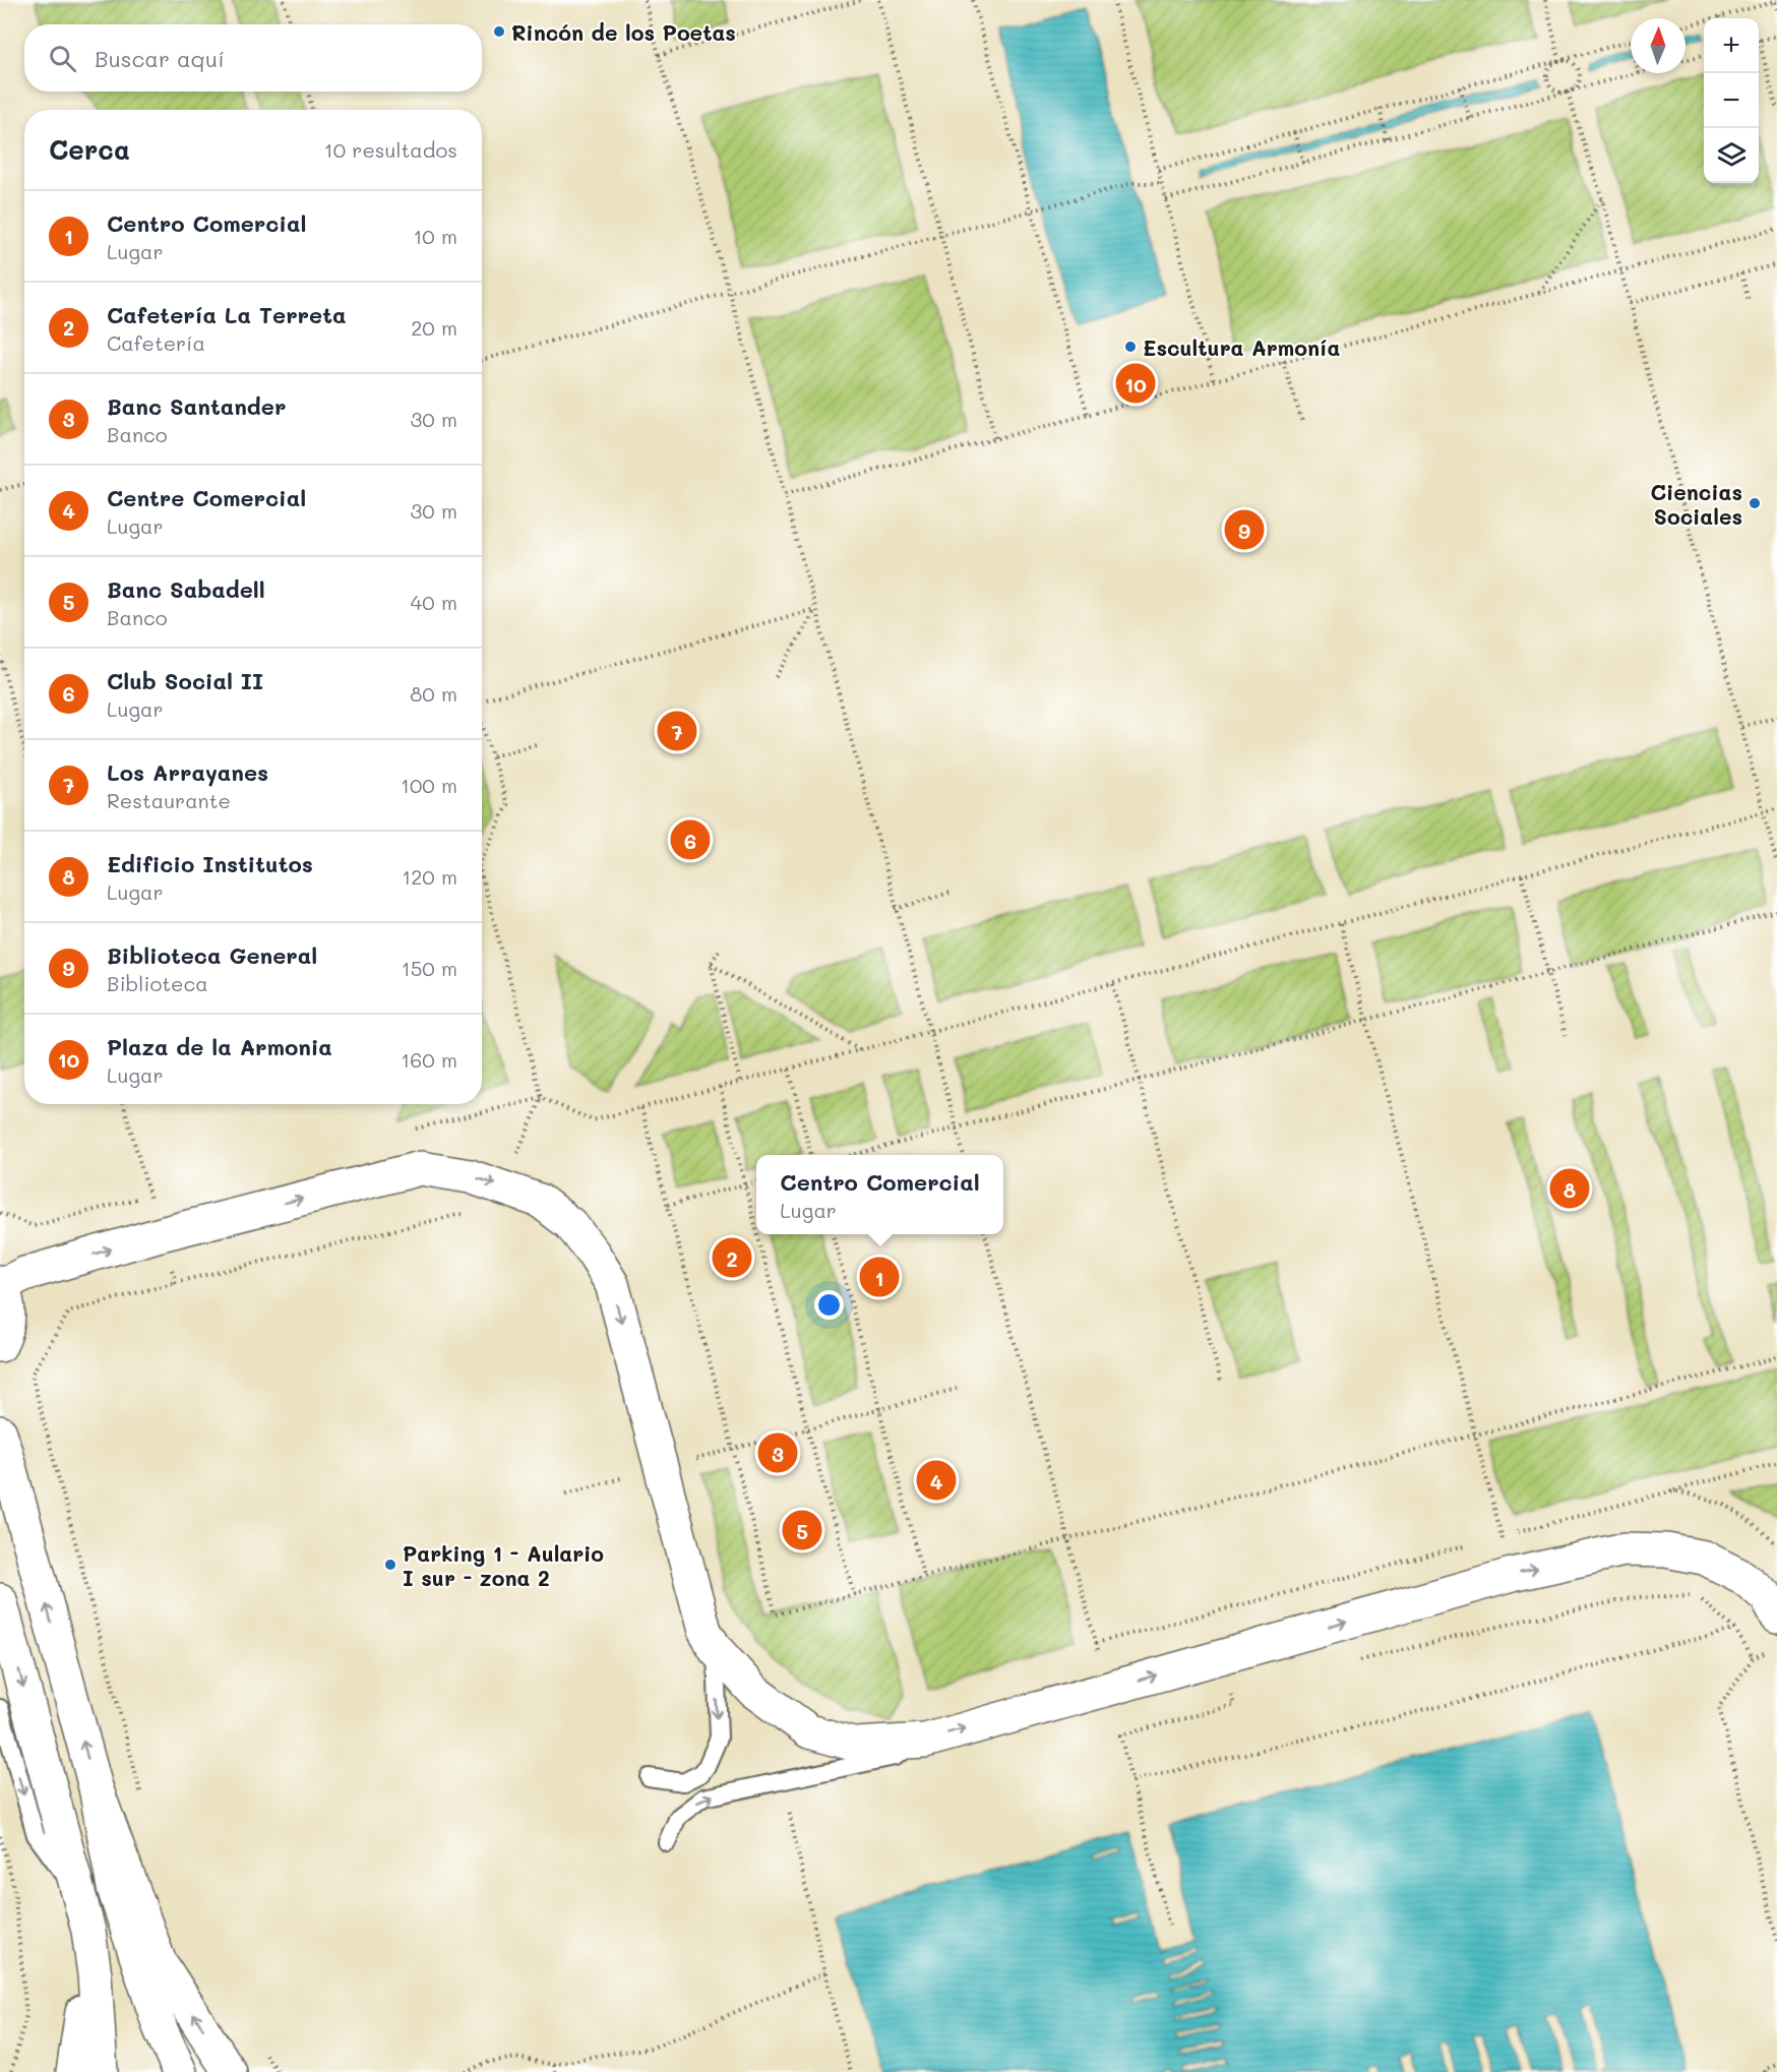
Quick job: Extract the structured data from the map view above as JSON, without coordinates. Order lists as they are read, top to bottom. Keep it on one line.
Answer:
{"places":["Rincón de los Poetas","Escultura Armonía","Ciencias Sociales","Parking 1 - Aulario I sur - zona 2"],"north":"top","page":{"map_buttons":["+","−"],"search":"Buscar aquí","heading":["Cerca","10 resultados"],"list":[{"mark":"1","name":"Centro Comercial","note":"Lugar","value":"10 m"},{"mark":"2","name":"Cafetería La Terreta","note":"Cafetería","value":"20 m"},{"mark":"3","name":"Banc Santander","note":"Banco","value":"30 m"},{"mark":"4","name":"Centre Comercial","note":"Lugar","value":"30 m"},{"mark":"5","name":"Banc Sabadell","note":"Banco","value":"40 m"},{"mark":"6","name":"Club Social II","note":"Lugar","value":"80 m"},{"mark":"7","name":"Los Arrayanes","note":"Restaurante","value":"100 m"},{"mark":"8","name":"Edificio Institutos","note":"Lugar","value":"120 m"},{"mark":"9","name":"Biblioteca General","note":"Biblioteca","value":"150 m"},{"mark":"10","name":"Plaza de la Armonia","note":"Lugar","value":"160 m"}],"pins":["10","9","7","6","8","2","1","3","4","5"],"popup":["Centro Comercial","Lugar"]}}
